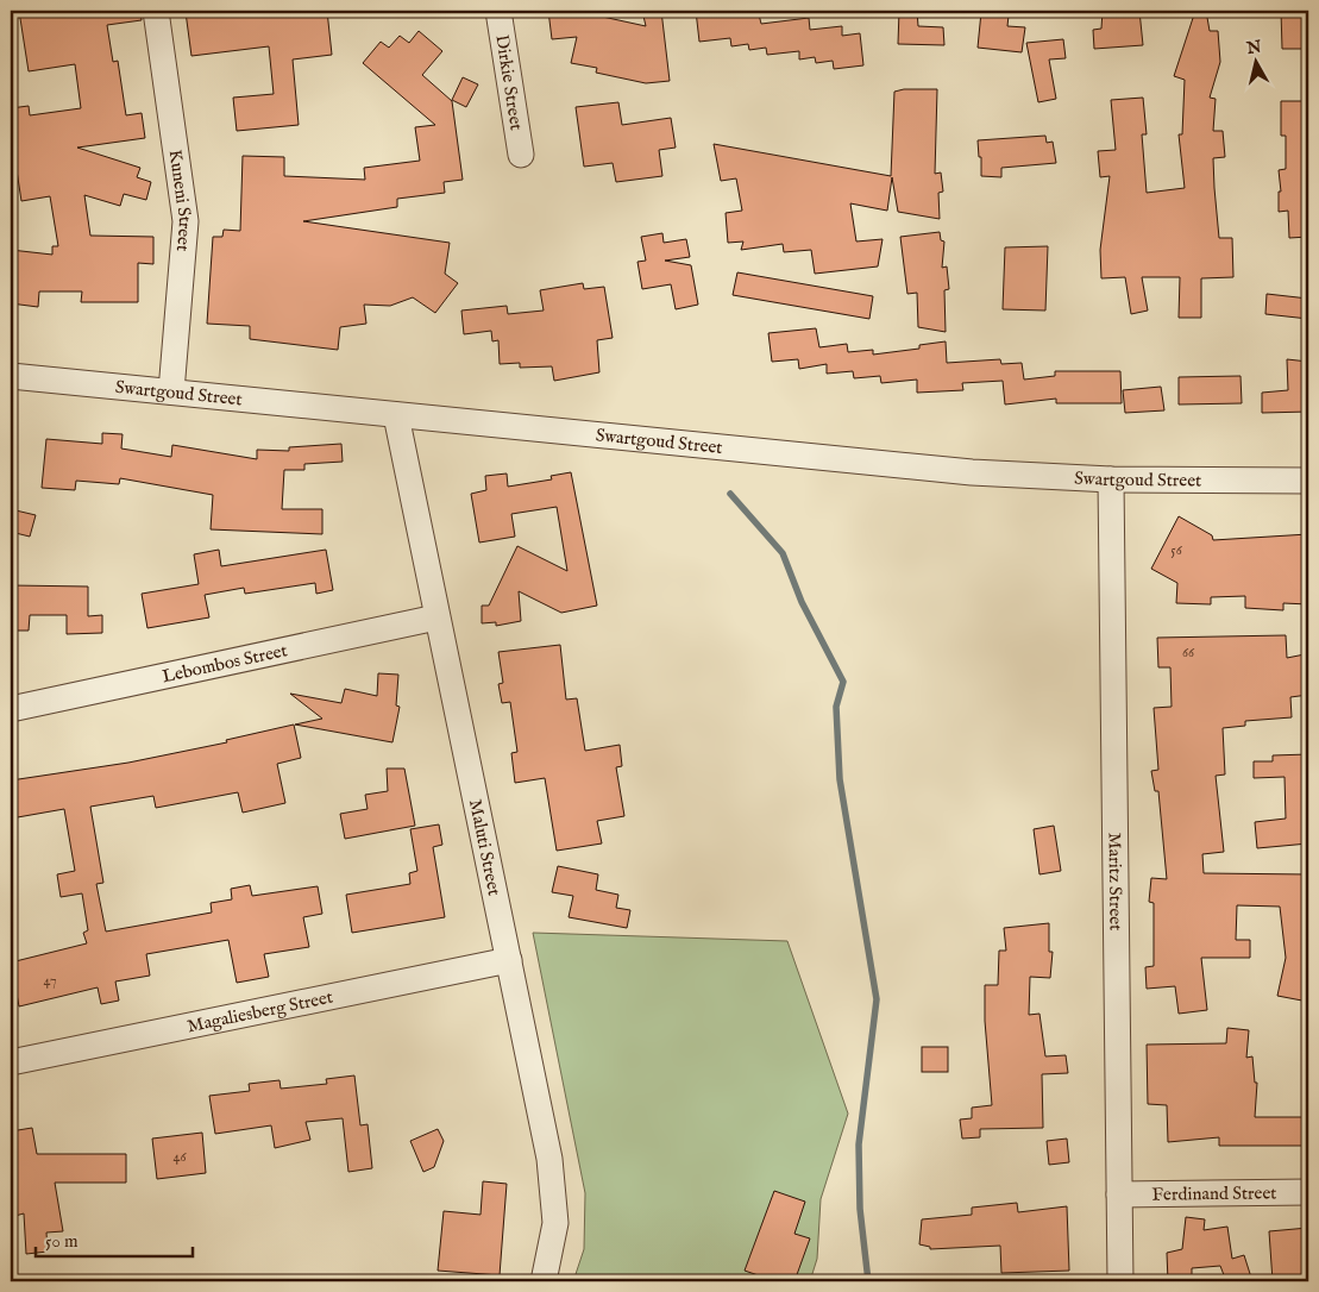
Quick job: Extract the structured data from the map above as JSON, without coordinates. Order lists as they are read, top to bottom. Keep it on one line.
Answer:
{"streets":{"street":["Dirkie Street","Kuneni Street","Swartgoud Street","Lebombos Street","Maluti Street","Maritz Street","Magaliesberg Street","Ferdinand Street"]},"crossings":[["Kuneni Street","Swartgoud Street"],["Swartgoud Street","Maluti Street"],["Swartgoud Street","Maritz Street"],["Lebombos Street","Maluti Street"],["Maluti Street","Magaliesberg Street"],["Maritz Street","Ferdinand Street"]],"house_numbers":["56","66","47","46"],"scale_bar":"50 m","north":"top"}
